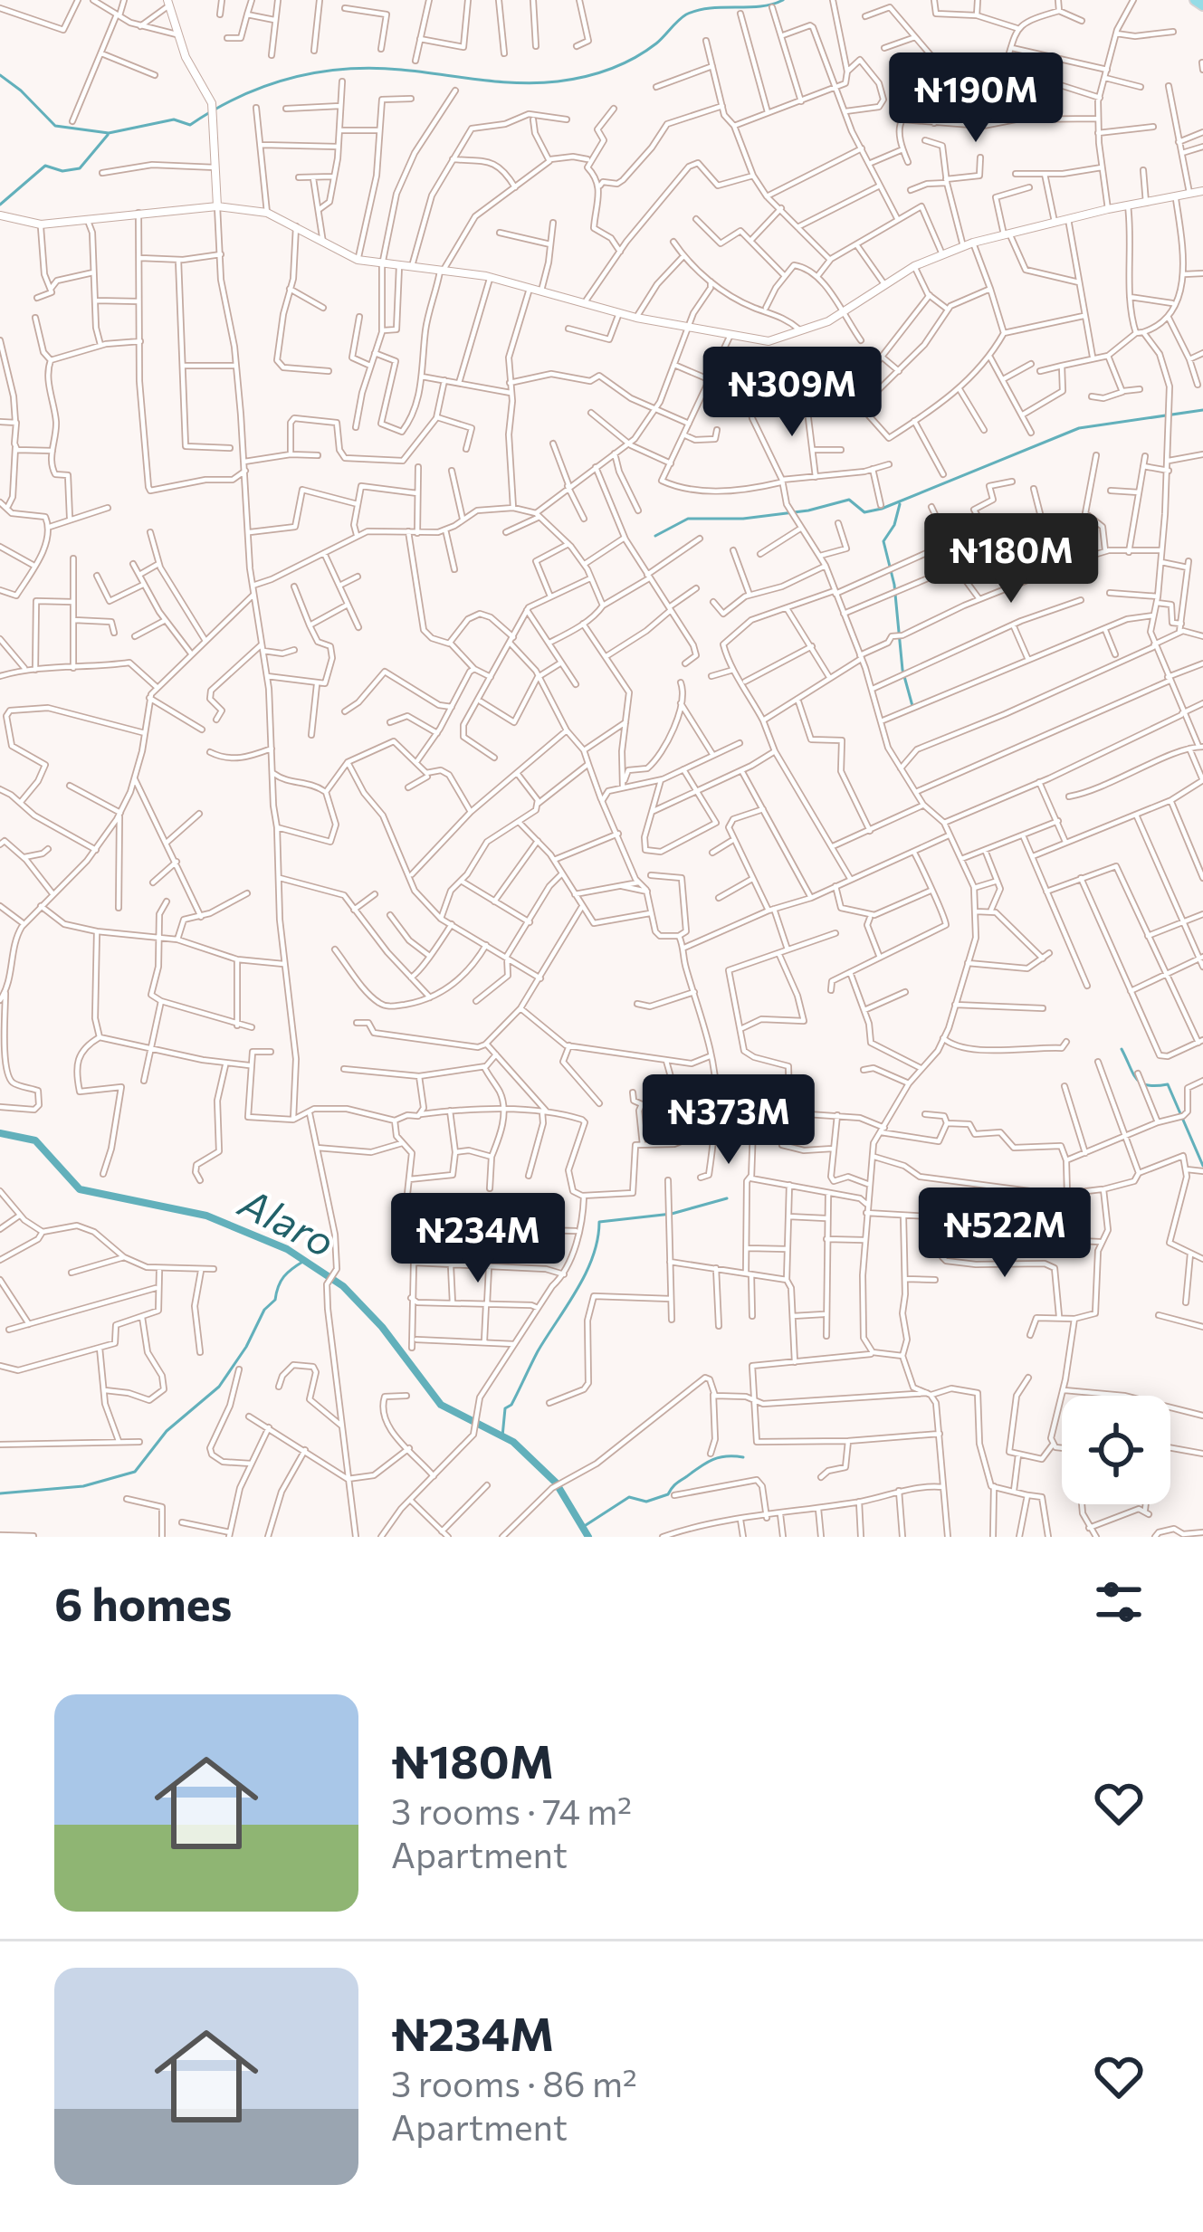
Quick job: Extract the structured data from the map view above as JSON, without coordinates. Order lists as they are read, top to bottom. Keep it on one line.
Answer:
{"water":["Alaro"],"page":{"price":["₦190M","₦309M","₦180M","₦373M","₦522M","₦234M"],"heading":"6 homes","list":[{"name":"₦180M","note":"3 rooms · 74 m² · Apartment"},{"name":"₦234M","note":"3 rooms · 86 m² · Apartment"}]}}
